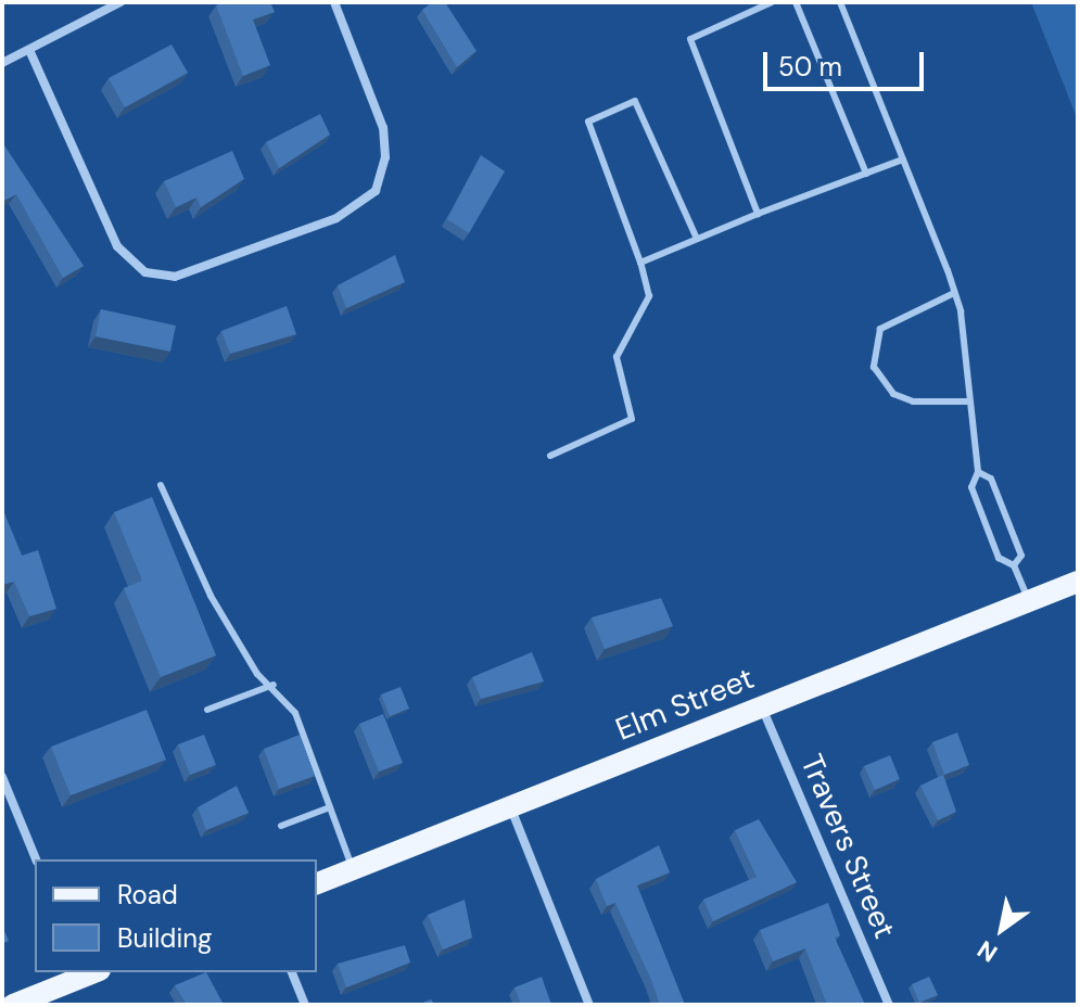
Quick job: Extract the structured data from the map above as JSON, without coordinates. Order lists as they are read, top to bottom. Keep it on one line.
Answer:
{"streets":{"main road":["Elm Street"],"street":["Travers Street"]},"crossings":[["Elm Street","Travers Street"]],"legend":["Road","Building"],"scale_bar":"50 m","north":"bottom left"}
